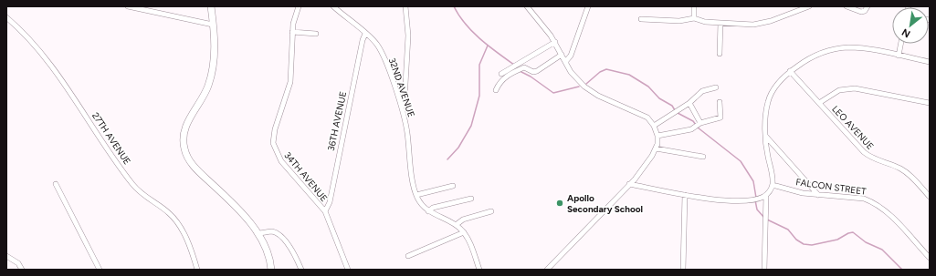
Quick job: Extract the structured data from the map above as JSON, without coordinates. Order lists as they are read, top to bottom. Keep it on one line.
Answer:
{"streets":{"street":["32ND AVENUE","36TH AVENUE","LEO AVENUE","27TH AVENUE","34TH AVENUE","FALCON STREET"]},"crossings":[["32ND AVENUE","36TH AVENUE"],["36TH AVENUE","34TH AVENUE"]],"places":["Apollo Secondary School"],"north":"bottom left"}
